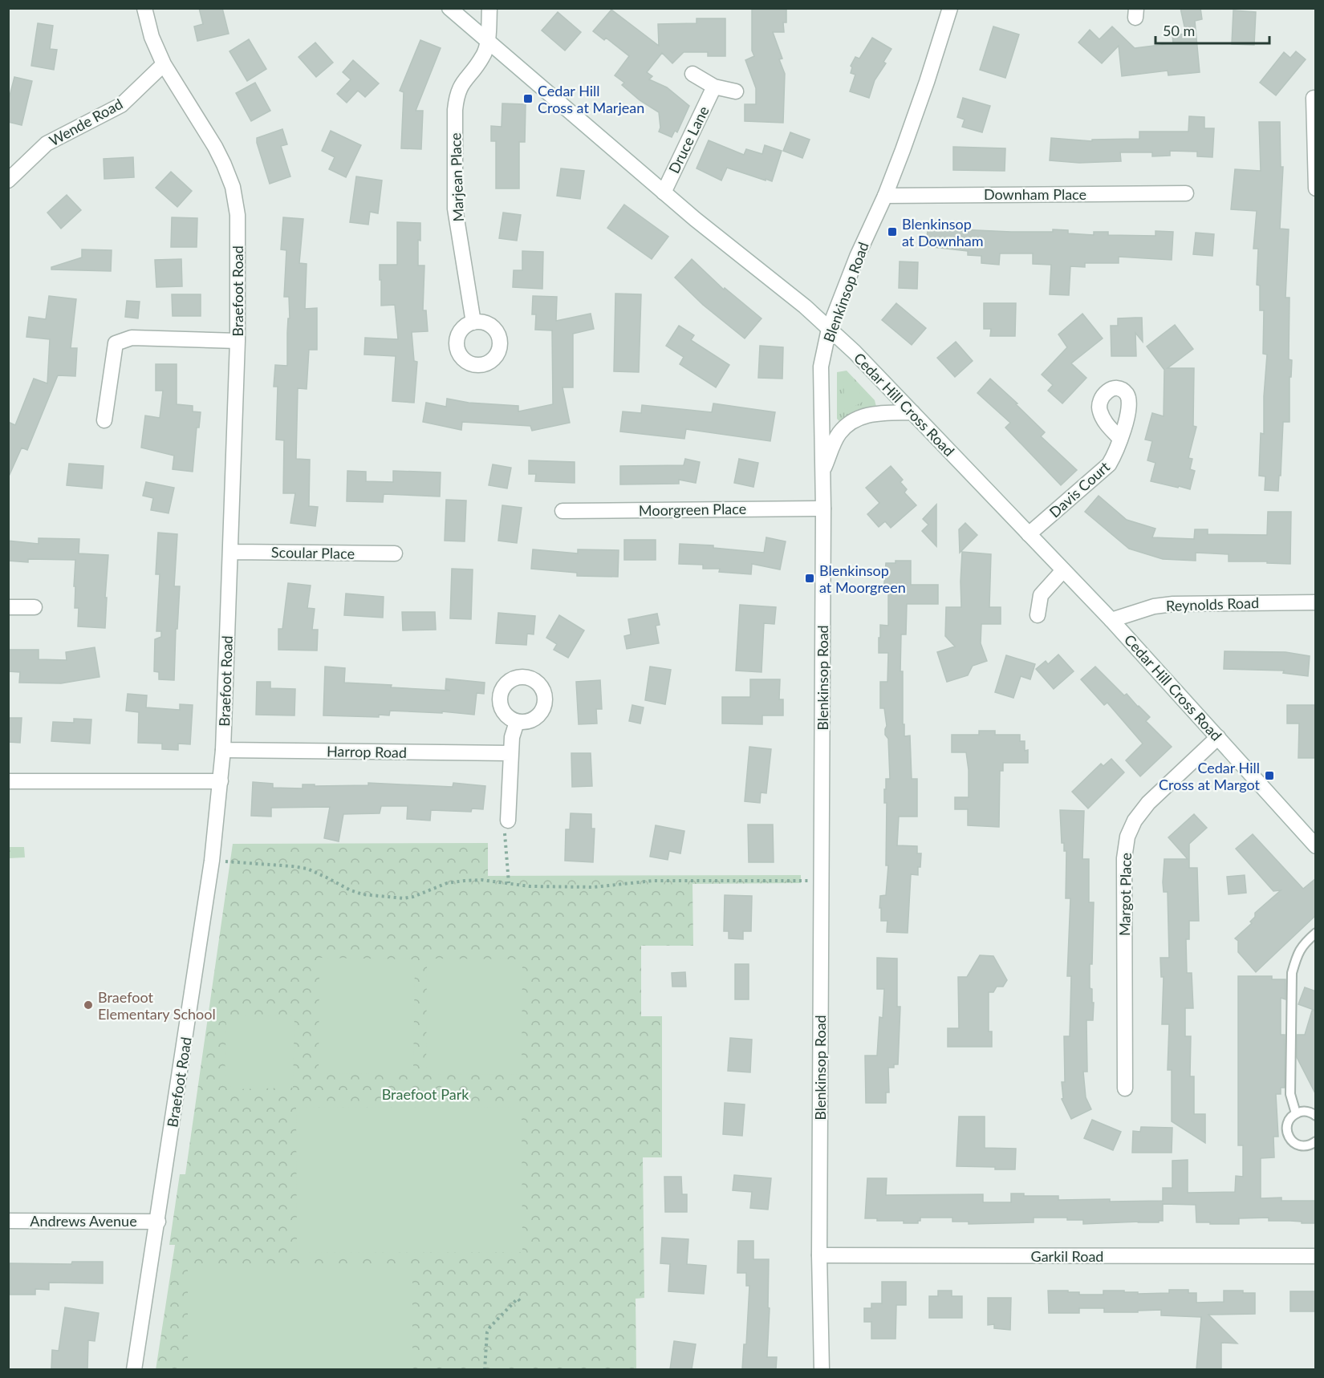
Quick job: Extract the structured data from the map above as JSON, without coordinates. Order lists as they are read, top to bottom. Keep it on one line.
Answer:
{"streets":{"street":["Wende Road","Druce Lane","Marjean Place","Downham Place","Braefoot Road","Blenkinsop Road","Cedar Hill Cross Road","Davis Court","Moorgreen Place","Scoular Place","Reynolds Road","Harrop Road","Margot Place","Andrews Avenue","Garkil Road"]},"crossings":[["Wende Road","Braefoot Road"],["Druce Lane","Cedar Hill Cross Road"],["Marjean Place","Cedar Hill Cross Road"],["Downham Place","Blenkinsop Road"],["Braefoot Road","Scoular Place"],["Braefoot Road","Harrop Road"],["Braefoot Road","Andrews Avenue"],["Blenkinsop Road","Cedar Hill Cross Road"],["Blenkinsop Road","Moorgreen Place"],["Blenkinsop Road","Garkil Road"],["Cedar Hill Cross Road","Davis Court"],["Cedar Hill Cross Road","Reynolds Road"],["Cedar Hill Cross Road","Margot Place"]],"parks":["Braefoot Park"],"places":{"transit":["Cedar Hill Cross at Marjean","Blenkinsop at Downham","Blenkinsop at Moorgreen","Cedar Hill Cross at Margot"],"other":["Braefoot Elementary School"]},"scale_bar":"50 m"}
